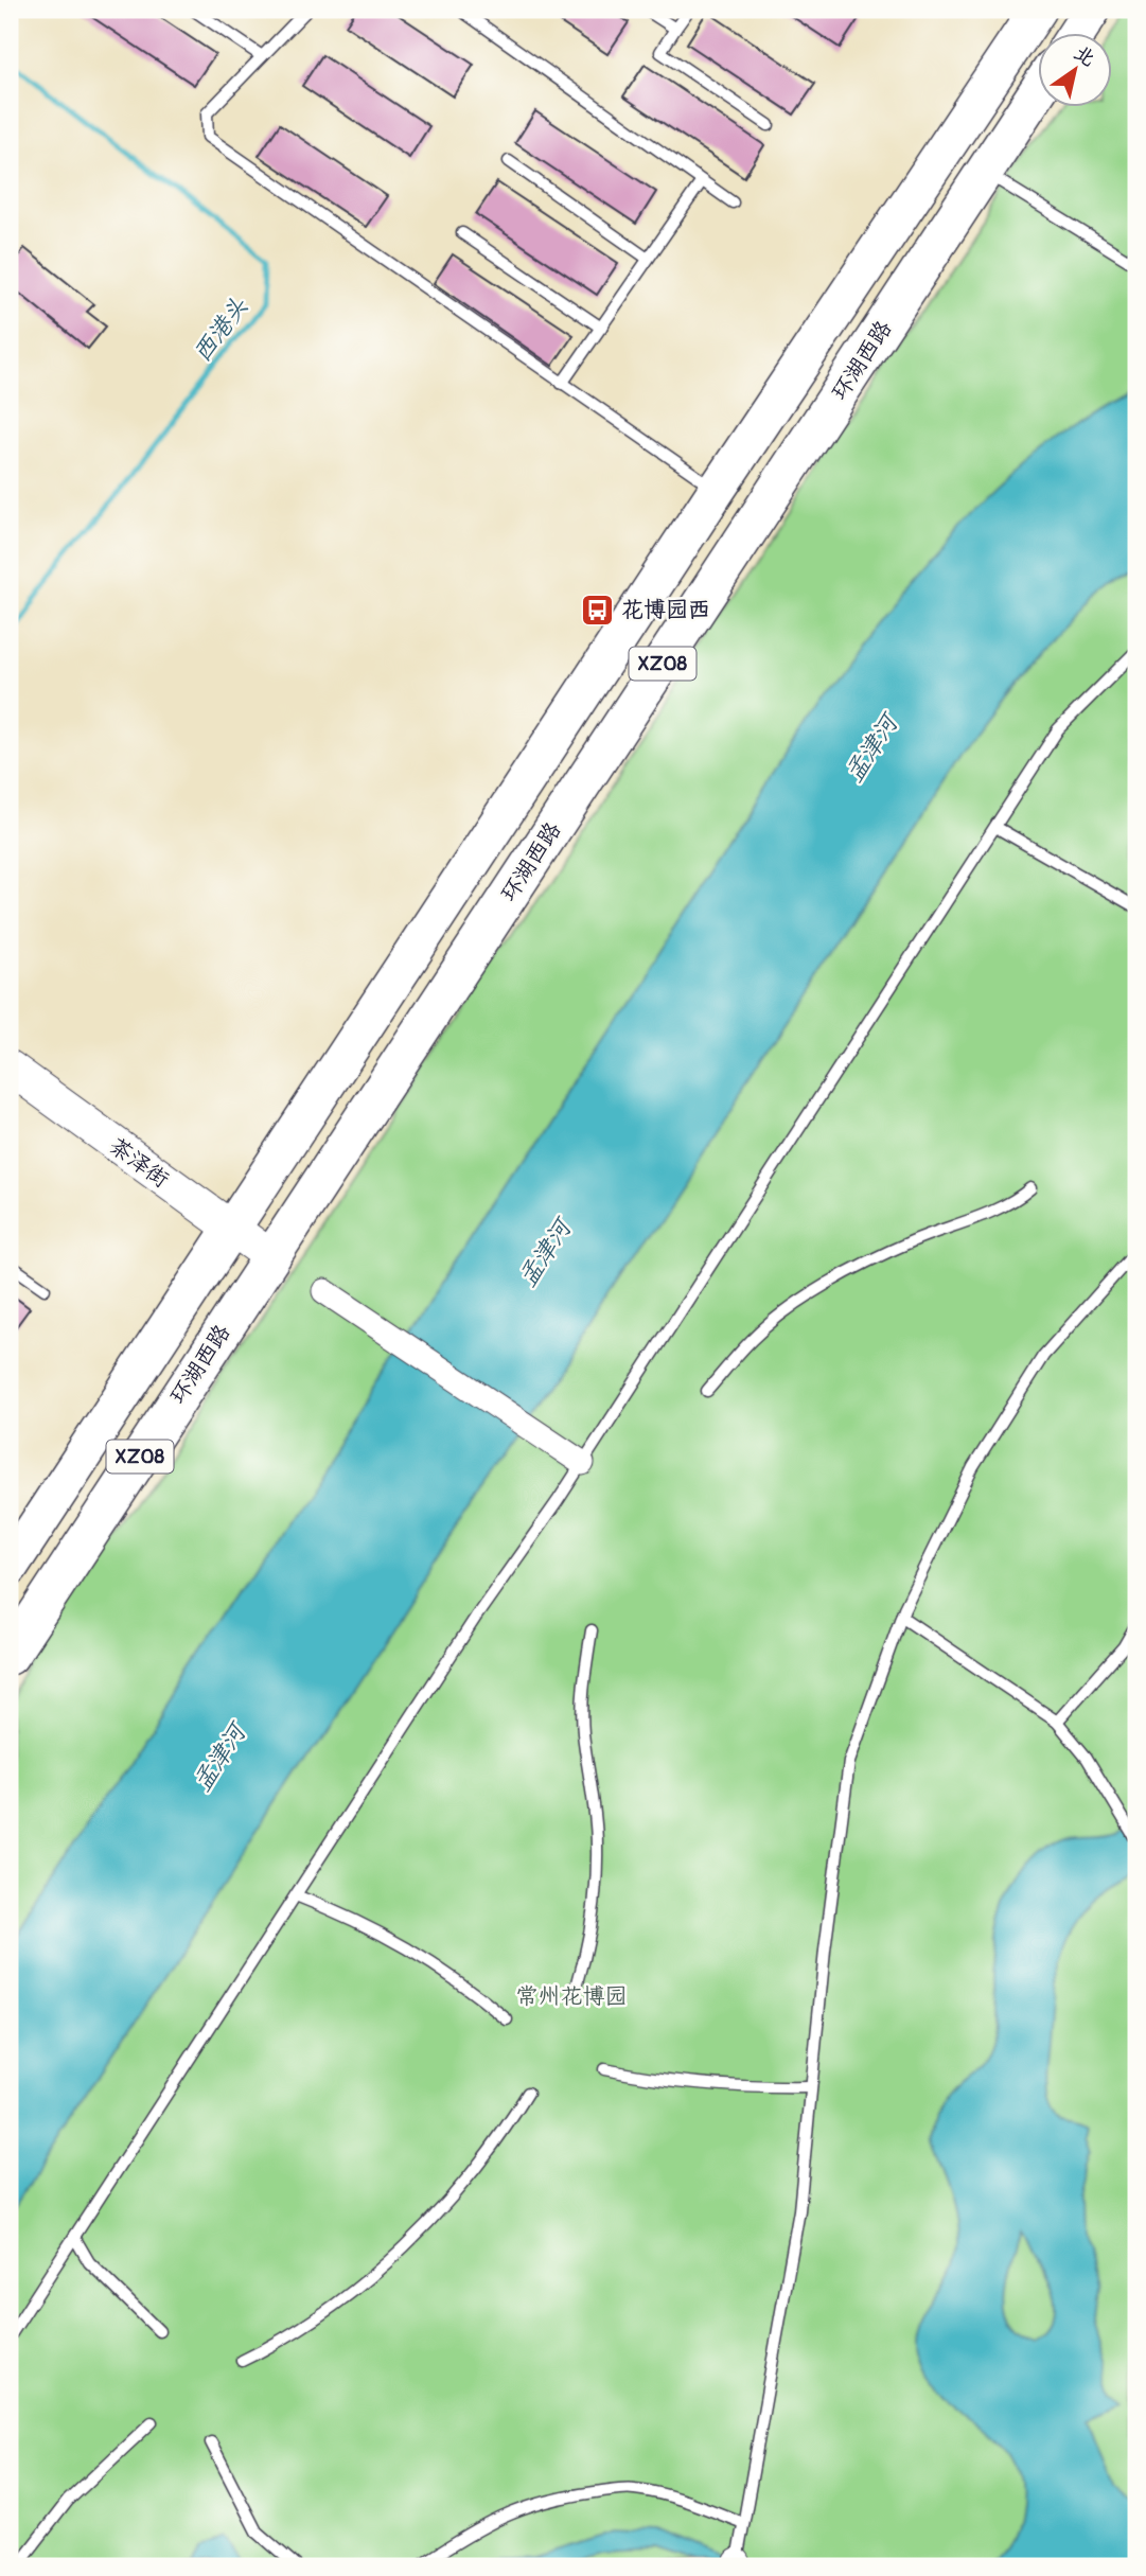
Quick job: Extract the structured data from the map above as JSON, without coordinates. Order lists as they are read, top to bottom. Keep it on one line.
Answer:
{"streets":{"main road":["环湖西路","XZ08"],"street":["茶泽街"]},"crossings":[["环湖西路","茶泽街"],["XZ08","茶泽街"]],"water":["西港头","孟津河"],"parks":["常州花博园"],"places":{"bus stop":["花博园西"]},"north":"top right"}
